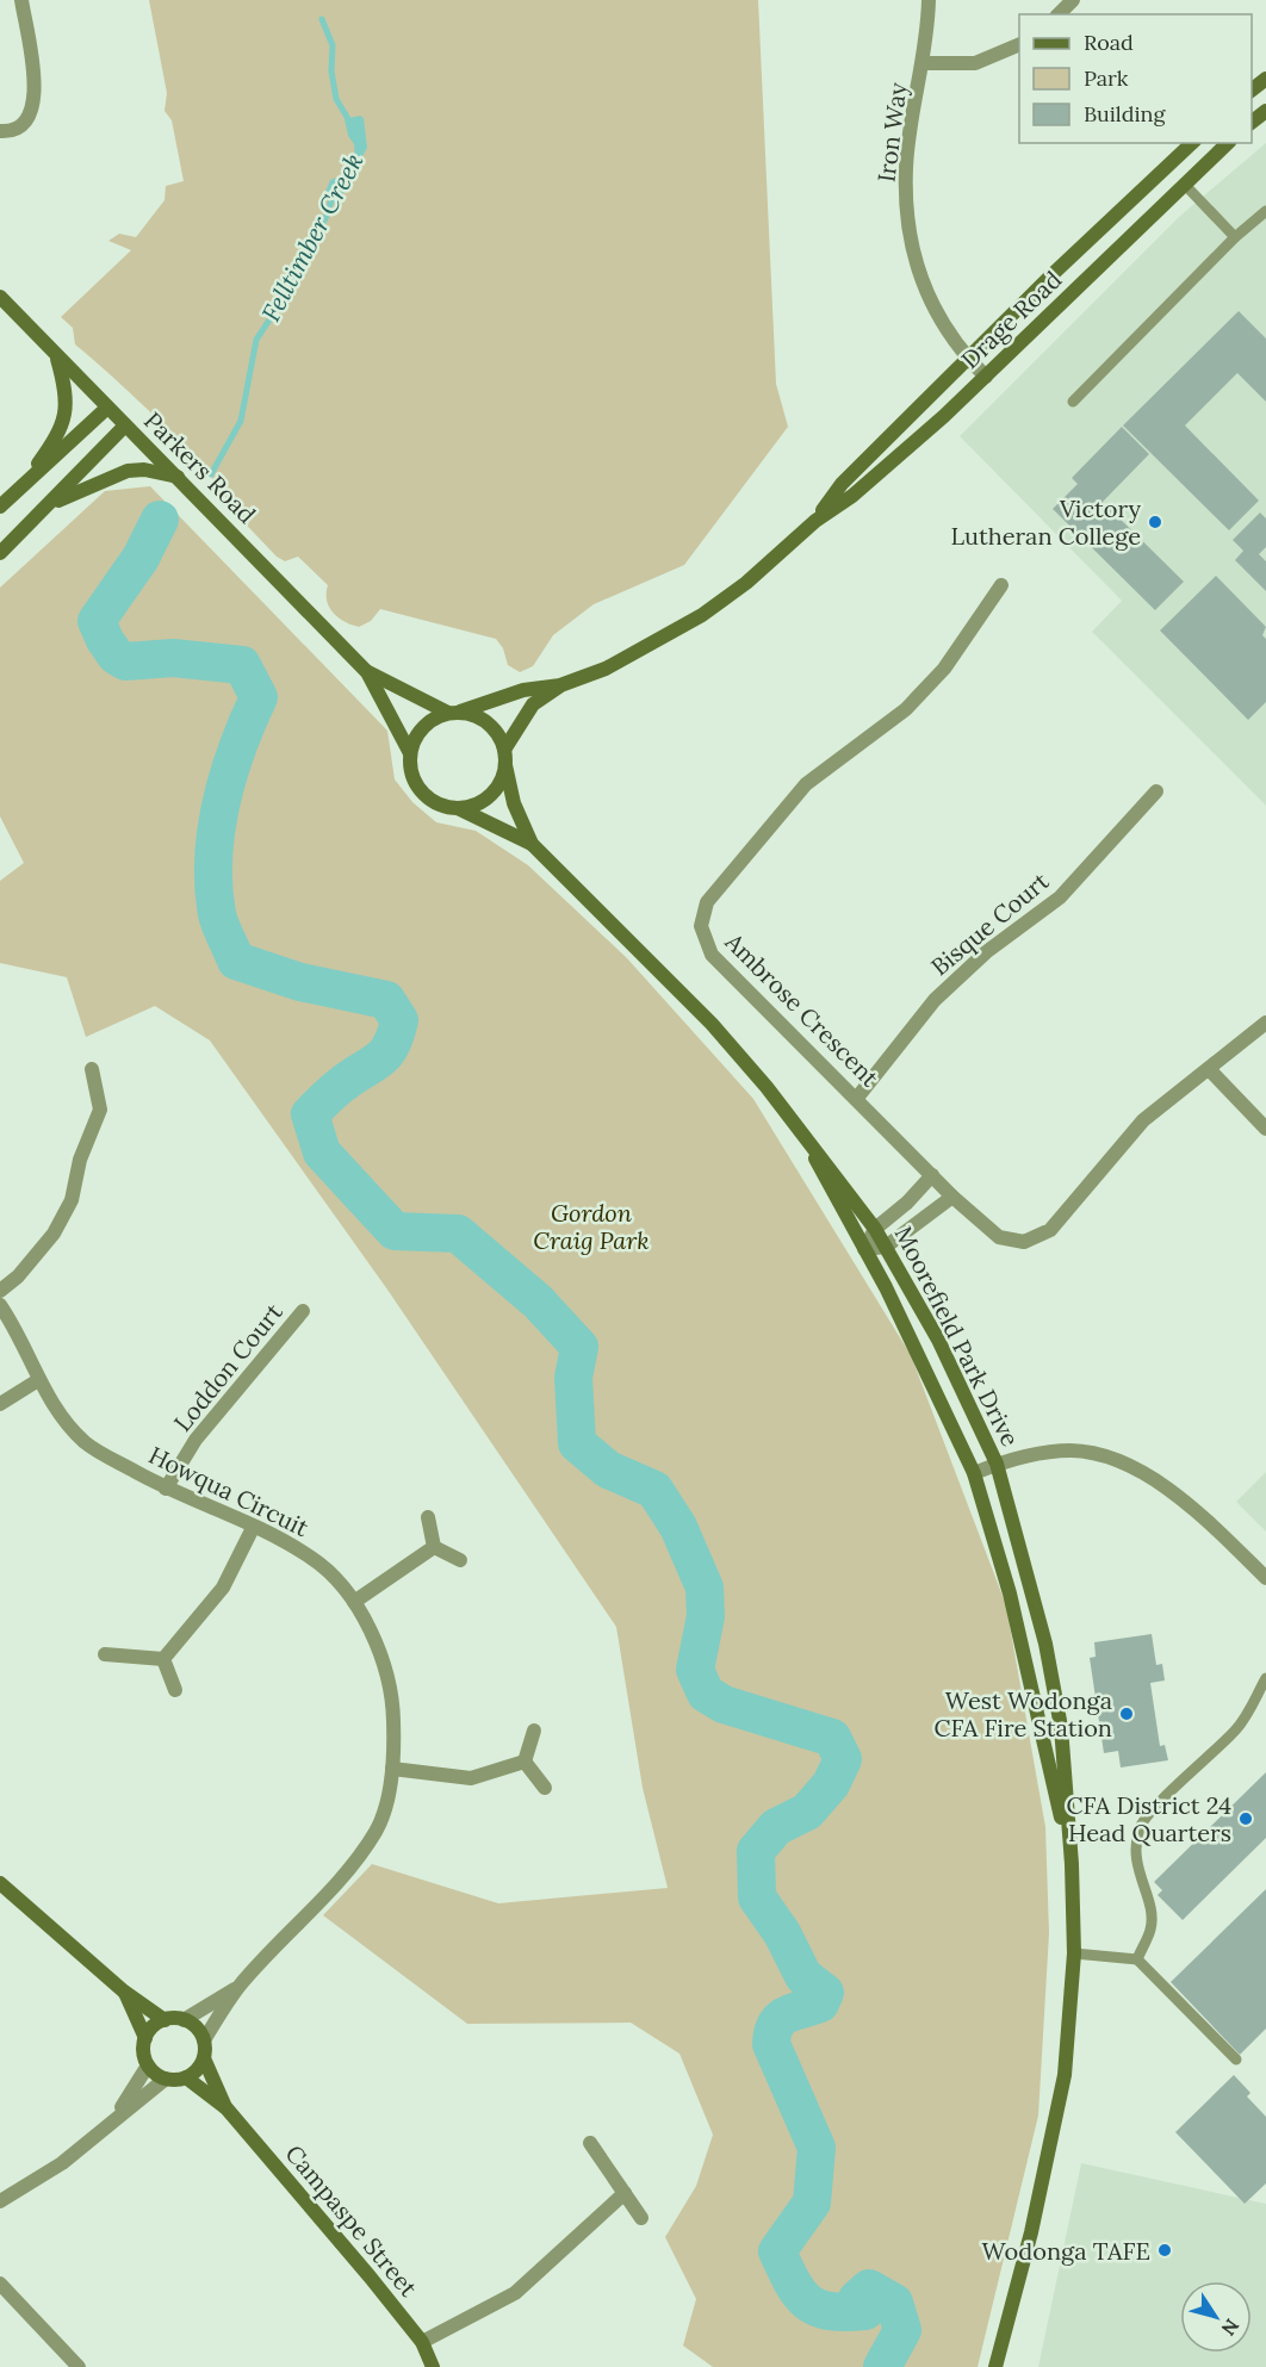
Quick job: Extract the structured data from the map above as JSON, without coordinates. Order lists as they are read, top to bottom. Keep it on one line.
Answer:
{"streets":{"main road":["Drage Road","Parkers Road","Moorefield Park Drive","Campaspe Street"],"street":["Iron Way","Bisque Court","Ambrose Crescent","Loddon Court","Howqua Circuit"]},"crossings":[["Iron Way","Drage Road"],["Drage Road","Parkers Road"],["Bisque Court","Ambrose Crescent"],["Loddon Court","Howqua Circuit"],["Howqua Circuit","Campaspe Street"]],"water":["Felltimber Creek"],"parks":["Gordon Craig Park"],"places":["Victory Lutheran College","West Wodonga CFA Fire Station","CFA District 24 Head Quarters","Wodonga TAFE"],"legend":["Road","Park","Building"],"north":"bottom right"}
